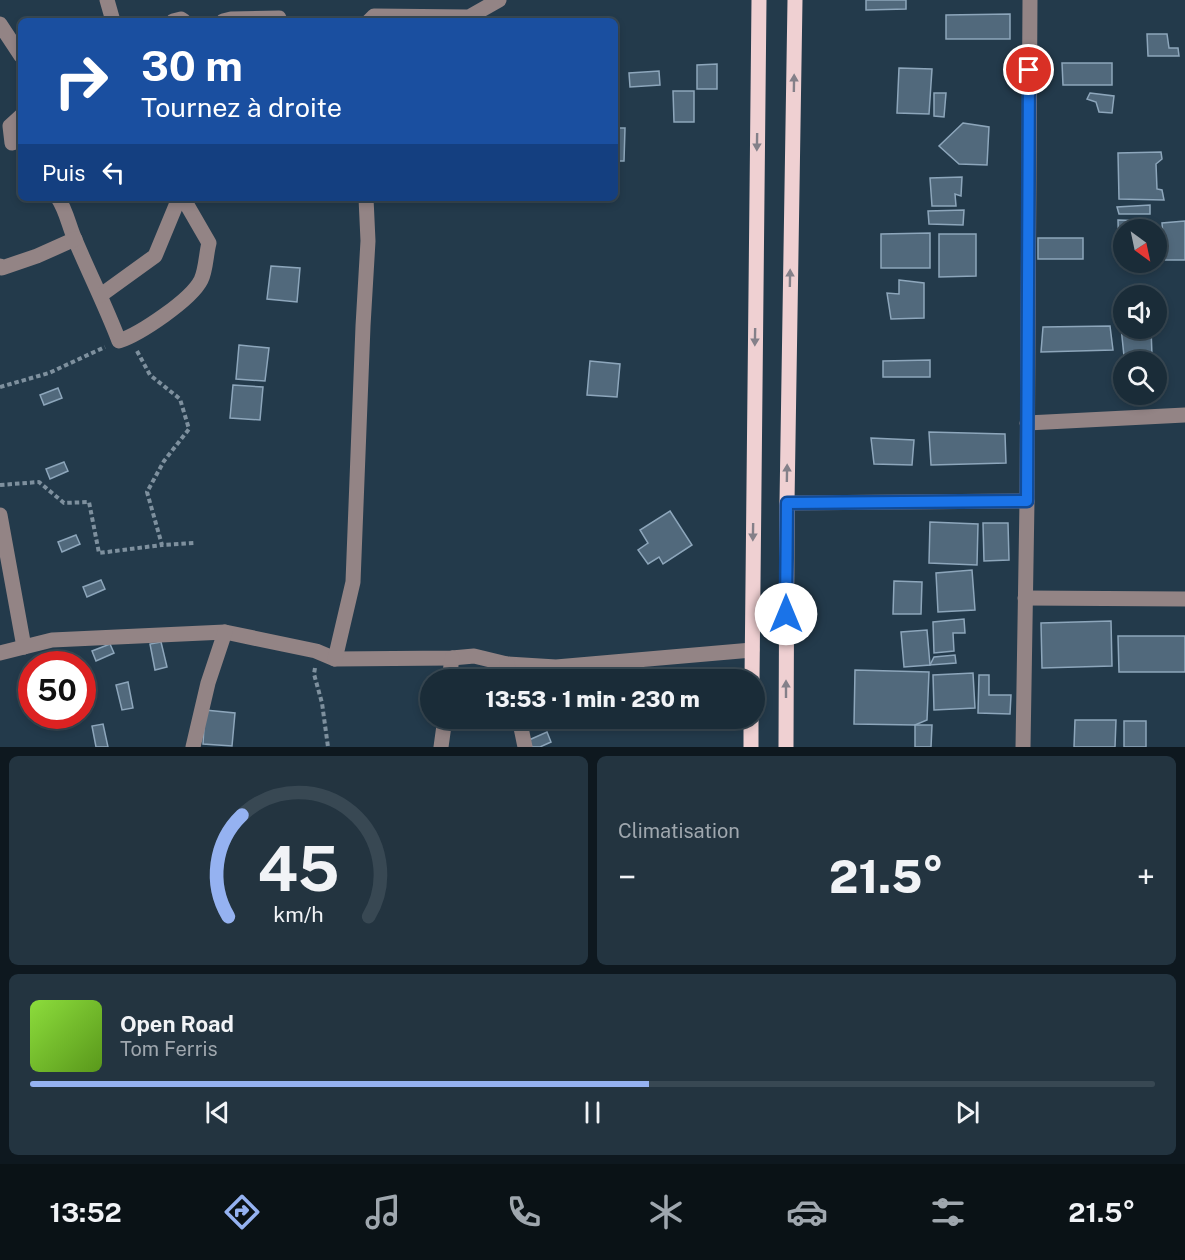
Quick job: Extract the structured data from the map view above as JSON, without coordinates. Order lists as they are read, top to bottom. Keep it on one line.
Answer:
{"north":"bottom right","page":{"turn":["30 m","Tournez à droite"],"then":"Puis","limit":"50","trip":"13:53 · 1 min · 230 m","tile":"Climatisation","heat":["−","21.5°","+"],"song":["Open Road","Tom Ferris"],"tabs":["13:52","21.5°"],"gauge":["45","km/h"]}}
